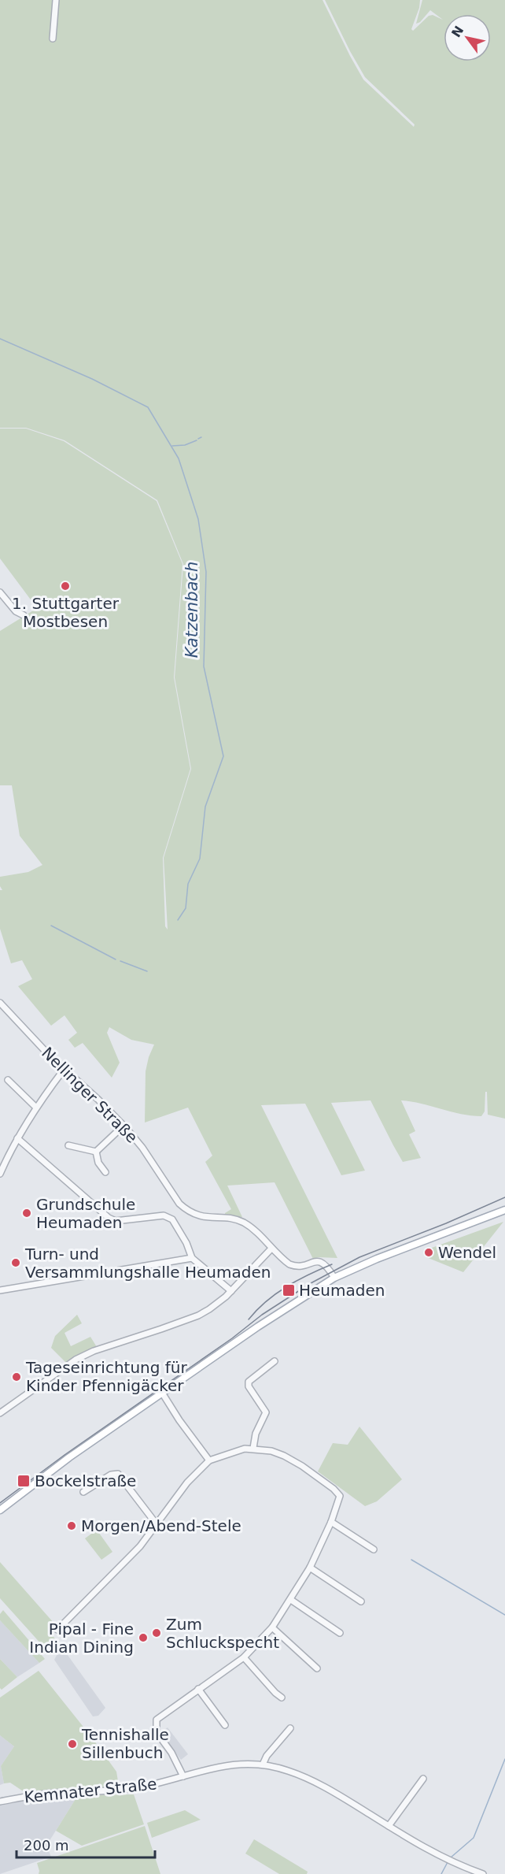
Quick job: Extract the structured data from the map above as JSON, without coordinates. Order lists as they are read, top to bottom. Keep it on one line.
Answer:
{"streets":{"street":["Nellinger Straße","Kemnater Straße"]},"water":["Katzenbach"],"places":{"other":["1. Stuttgarter Mostbesen","Grundschule Heumaden","Wendel","Turn- und Versammlungshalle Heumaden","Tageseinrichtung für Kinder Pfennigäcker","Morgen/Abend-Stele","Zum Schluckspecht","Pipal - Fine Indian Dining","Tennishalle Sillenbuch"],"transit":["Heumaden","Bockelstraße"]},"scale_bar":"200 m","north":"top left"}
